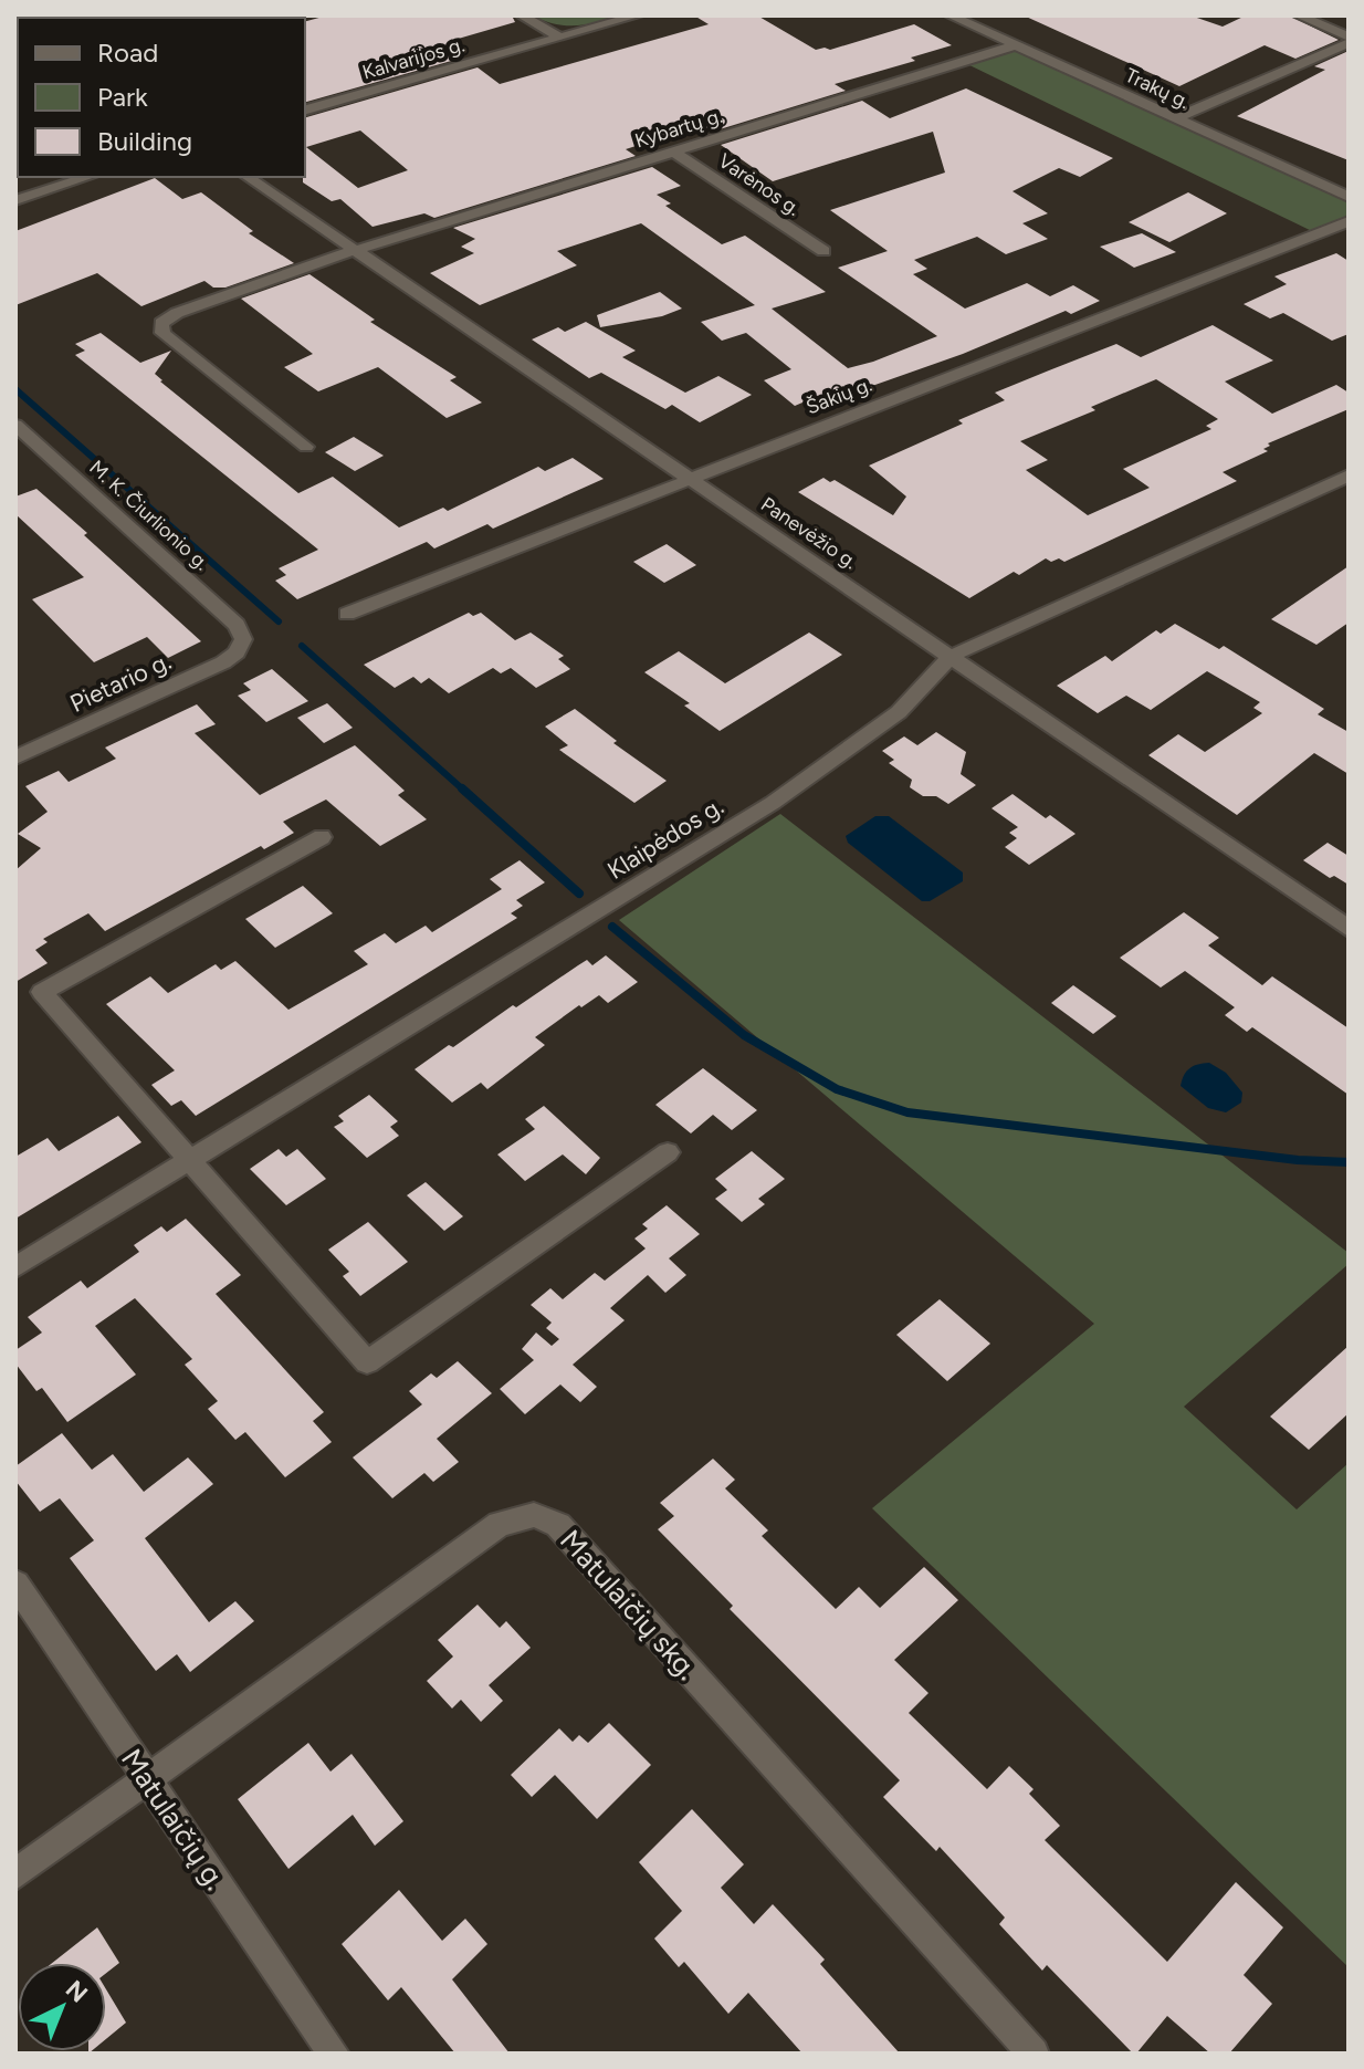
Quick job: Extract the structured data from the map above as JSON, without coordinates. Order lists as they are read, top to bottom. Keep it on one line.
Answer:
{"streets":{"street":["Kalvarijos g.","Trakų g.","Kybartų g.","Varėnos g.","Šakių g.","M. K. Čiurlionio g.","Panevėžio g.","Pietario g.","Klaipėdos g.","Matulaičių skg.","Matulaičių g."]},"crossings":[["Trakų g.","Kybartų g."],["Kybartų g.","Varėnos g."],["Kybartų g.","Panevėžio g."],["Šakių g.","Panevėžio g."],["M. K. Čiurlionio g.","Pietario g."],["Panevėžio g.","Klaipėdos g."],["Matulaičių skg.","Matulaičių g."]],"legend":["Road","Park","Building"],"north":"top right"}
